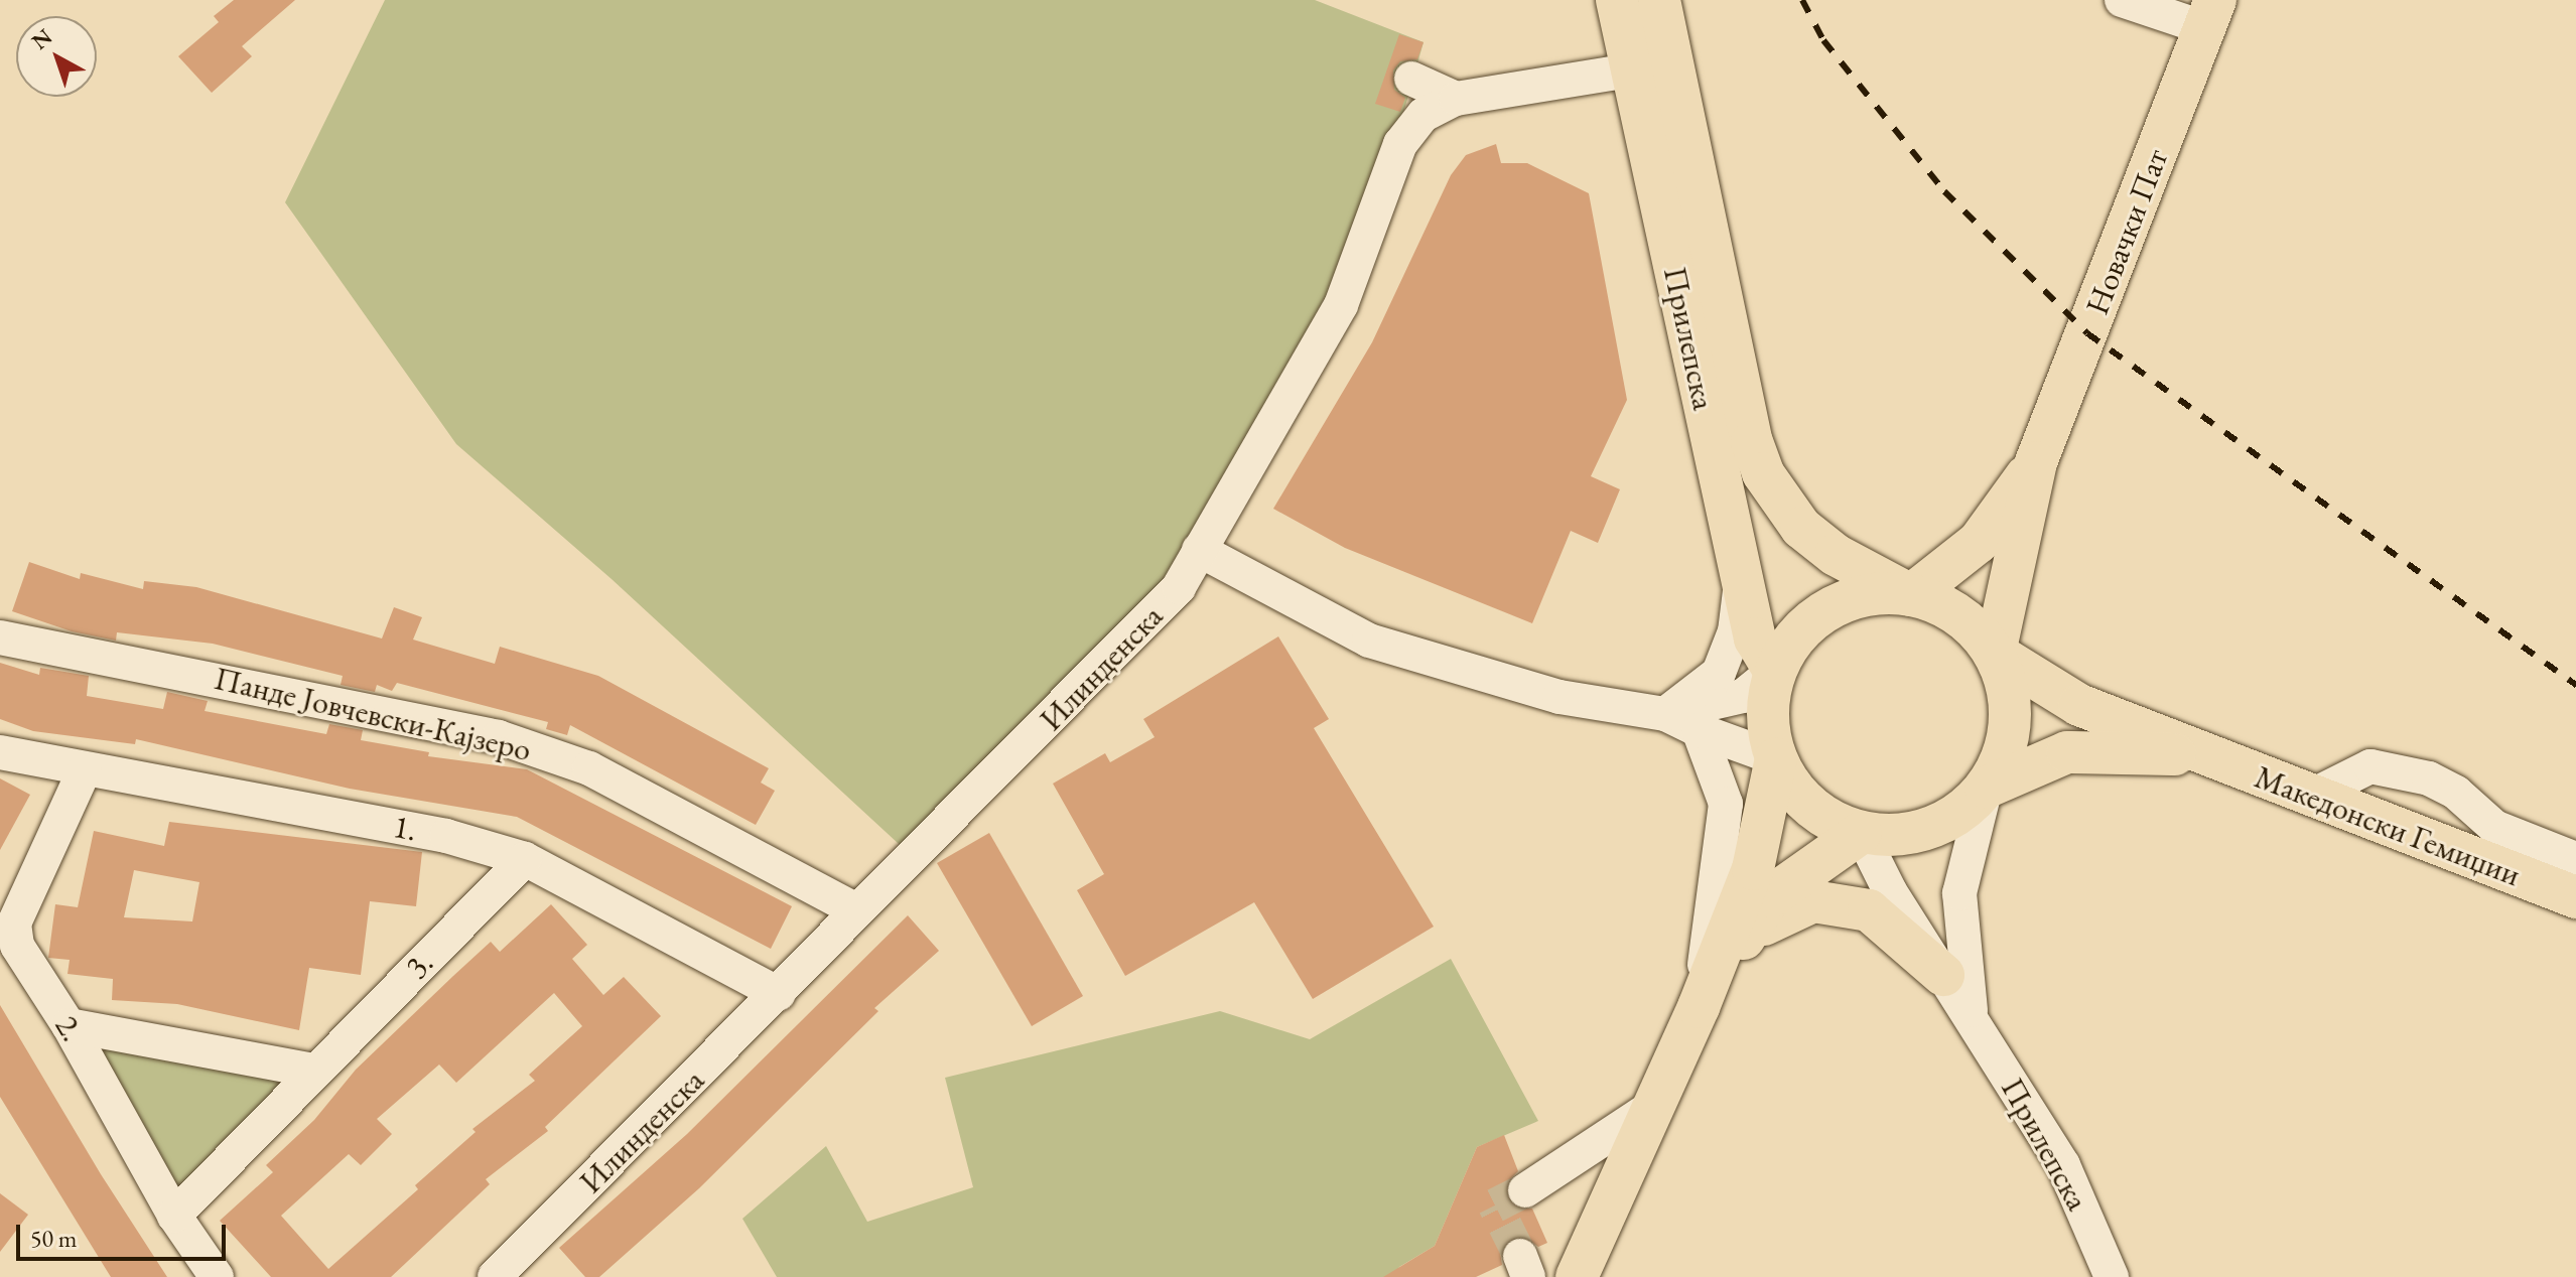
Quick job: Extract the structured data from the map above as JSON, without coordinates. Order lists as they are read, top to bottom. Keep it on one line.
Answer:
{"streets":{"main road":["Новачки Пат","Прилепска","Македонски Гемиџии"],"street":["Илинденска","Панде Јовчевски-Кајзеро","1.","3.","2."]},"crossings":[["Прилепска","Илинденска"],["Прилепска","Македонски Гемиџии"],["Илинденска","Панде Јовчевски-Кајзеро"],["Илинденска","1."],["1.","3."],["1.","2."],["3.","2."]],"scale_bar":"50 m","north":"top left"}
